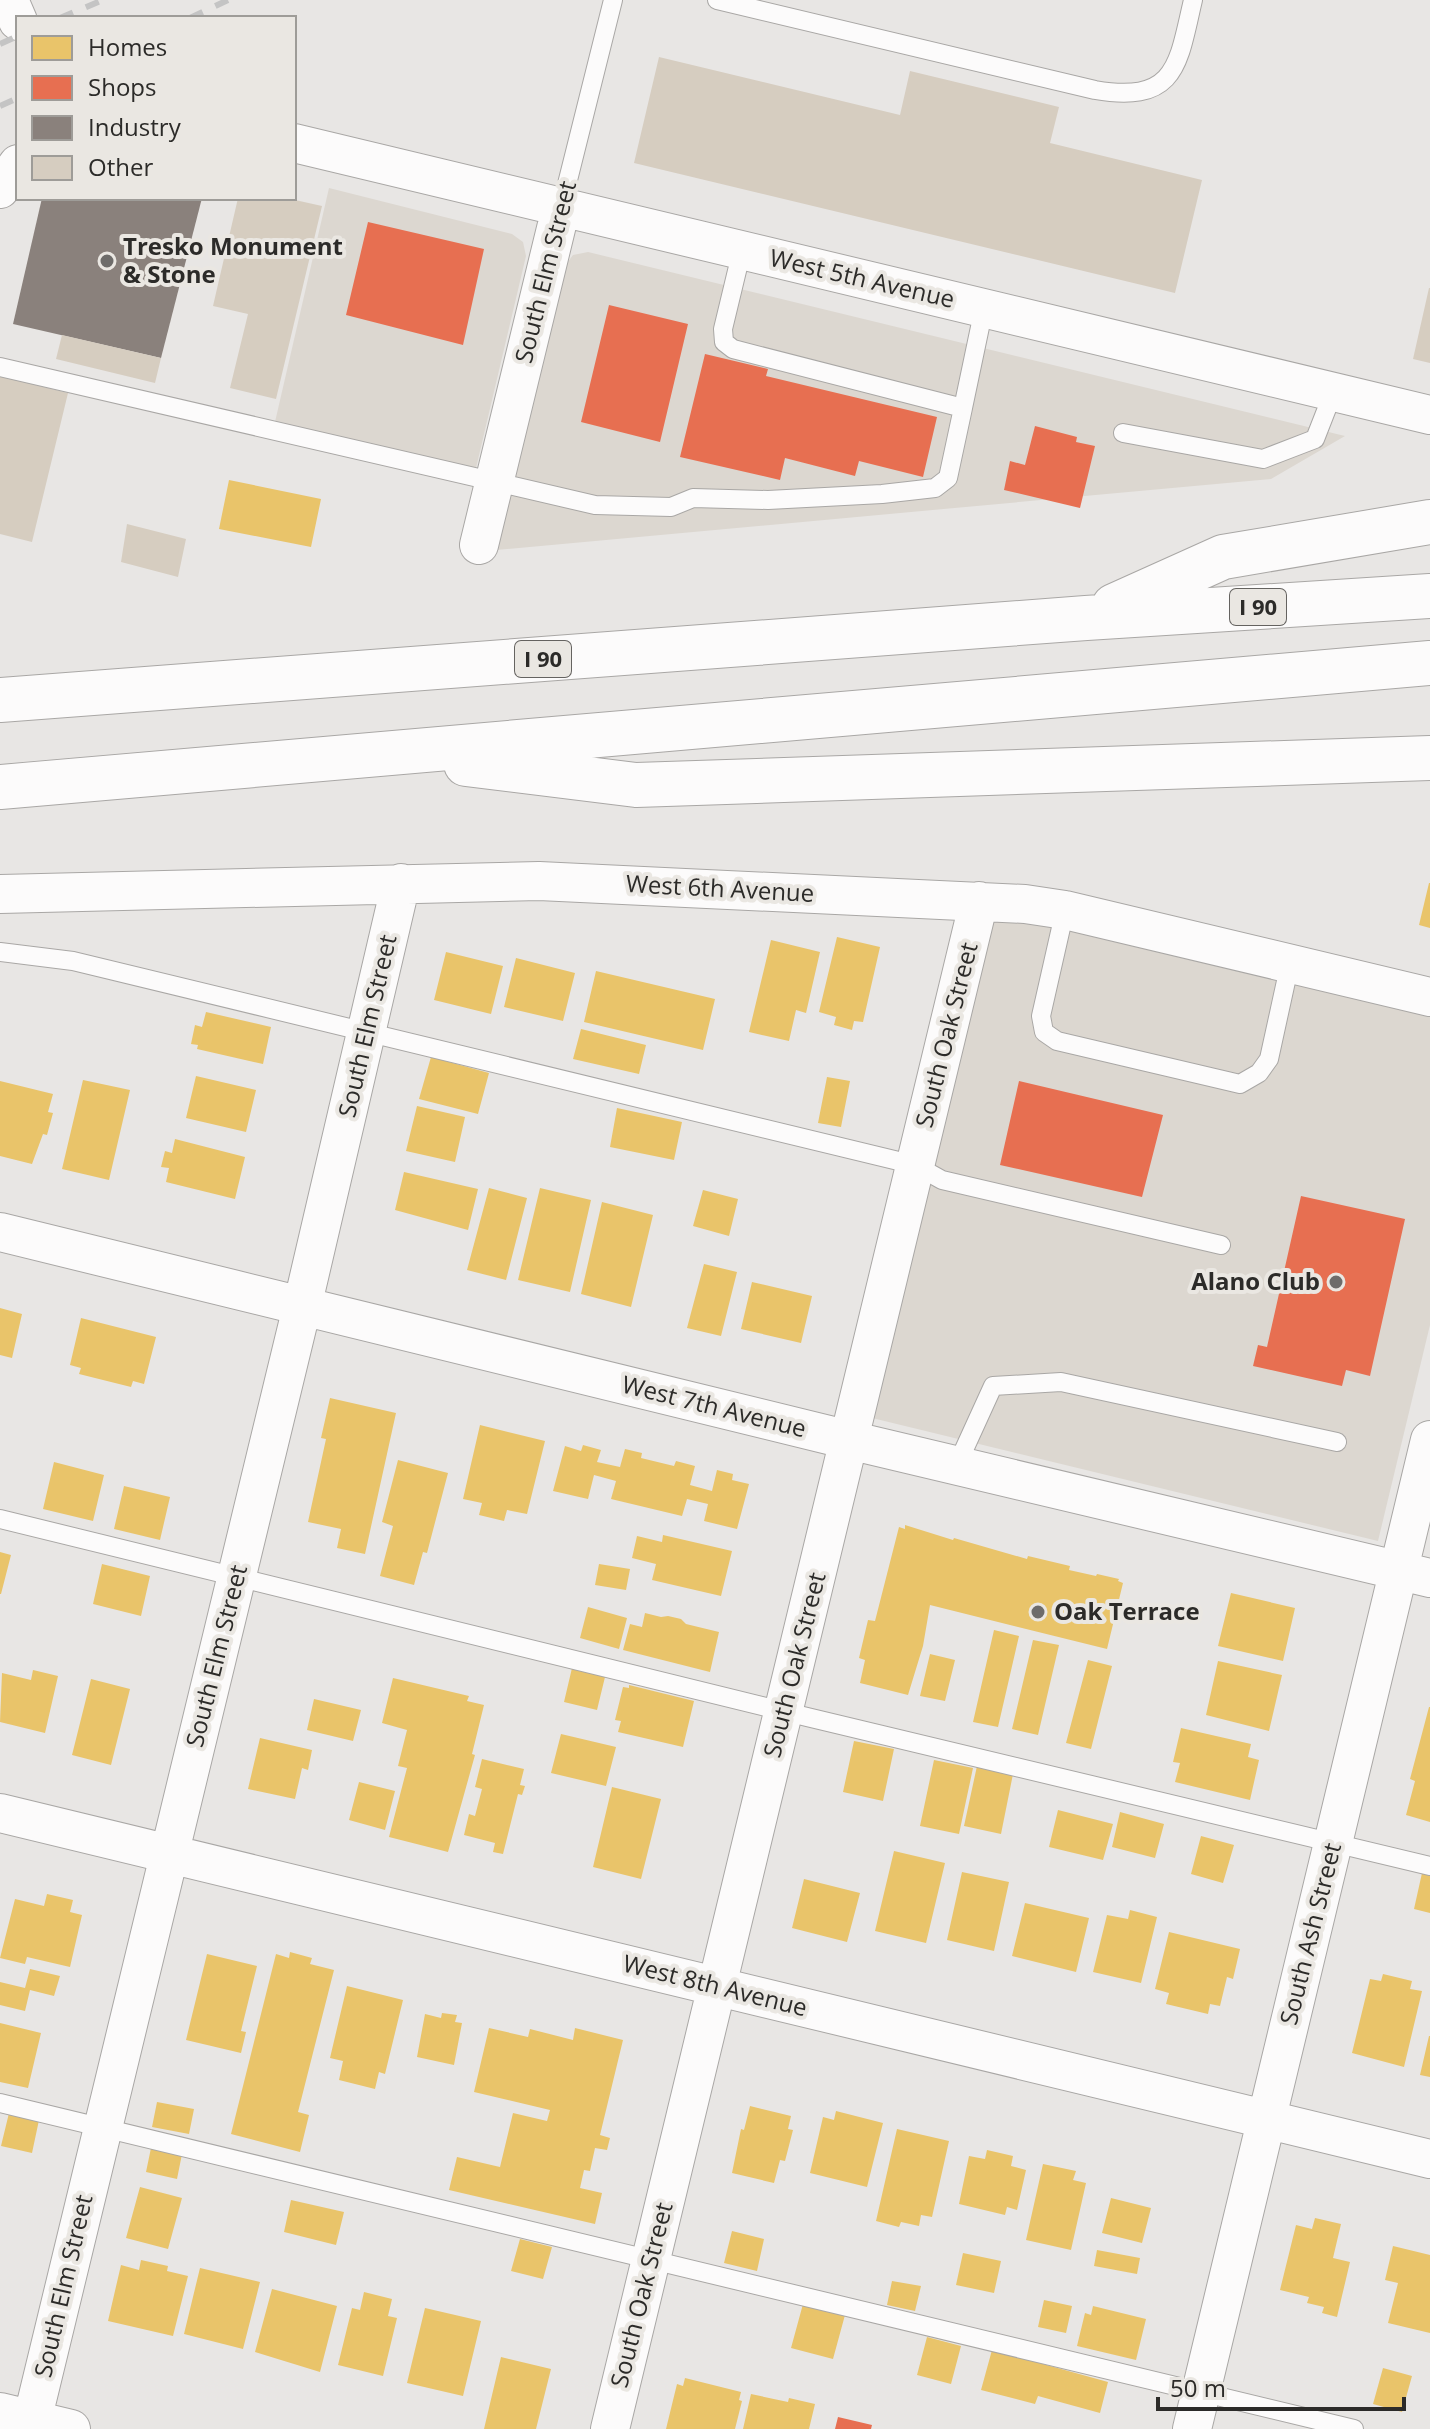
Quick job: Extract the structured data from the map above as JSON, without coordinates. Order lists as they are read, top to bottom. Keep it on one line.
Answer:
{"streets":{"highway":["I 90"],"street":["South Elm Street","West 5th Avenue","West 6th Avenue","South Oak Street","West 7th Avenue","South Ash Street","West 8th Avenue"]},"crossings":[["South Elm Street","West 5th Avenue"],["South Elm Street","West 6th Avenue"],["South Elm Street","West 7th Avenue"],["South Elm Street","West 8th Avenue"],["West 6th Avenue","South Oak Street"],["South Oak Street","West 7th Avenue"],["South Oak Street","West 8th Avenue"],["West 7th Avenue","South Ash Street"],["South Ash Street","West 8th Avenue"]],"places":["Tresko Monument & Stone","Alano Club","Oak Terrace"],"legend":["Homes","Shops","Industry","Other"],"scale_bar":"50 m"}
